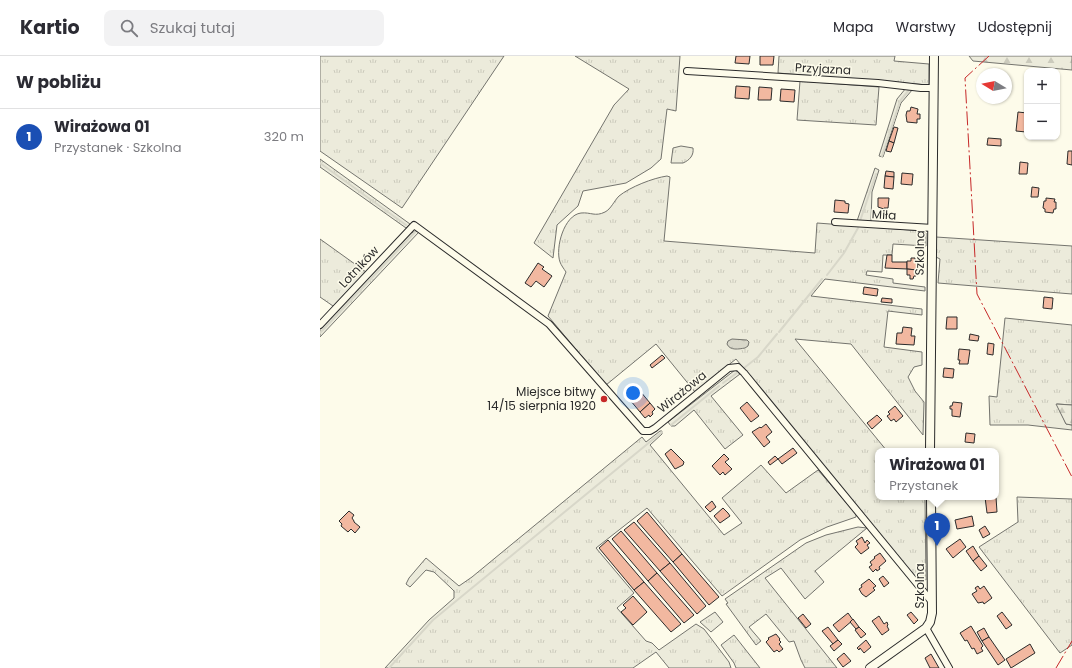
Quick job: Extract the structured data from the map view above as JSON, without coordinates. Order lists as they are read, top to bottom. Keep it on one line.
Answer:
{"streets":{"street":["Przyjazna","Miła","Szkolna","Lotników","Wirażowa"]},"crossings":[["Przyjazna","Szkolna"],["Miła","Szkolna"],["Szkolna","Wirażowa"],["Lotników","Wirażowa"]],"places":["Miejsce bitwy 14/15 sierpnia 1920"],"north":"left","page":{"header":"Kartio","search":"Szukaj tutaj","nav":["Mapa","Warstwy","Udostępnij"],"heading":"W pobliżu","map_buttons":["+","−"],"list":[{"mark":"1","name":"Wirażowa 01","note":"Przystanek · Szkolna","value":"320 m"}],"popup":["Wirażowa 01","Przystanek"],"pins":"1"}}
